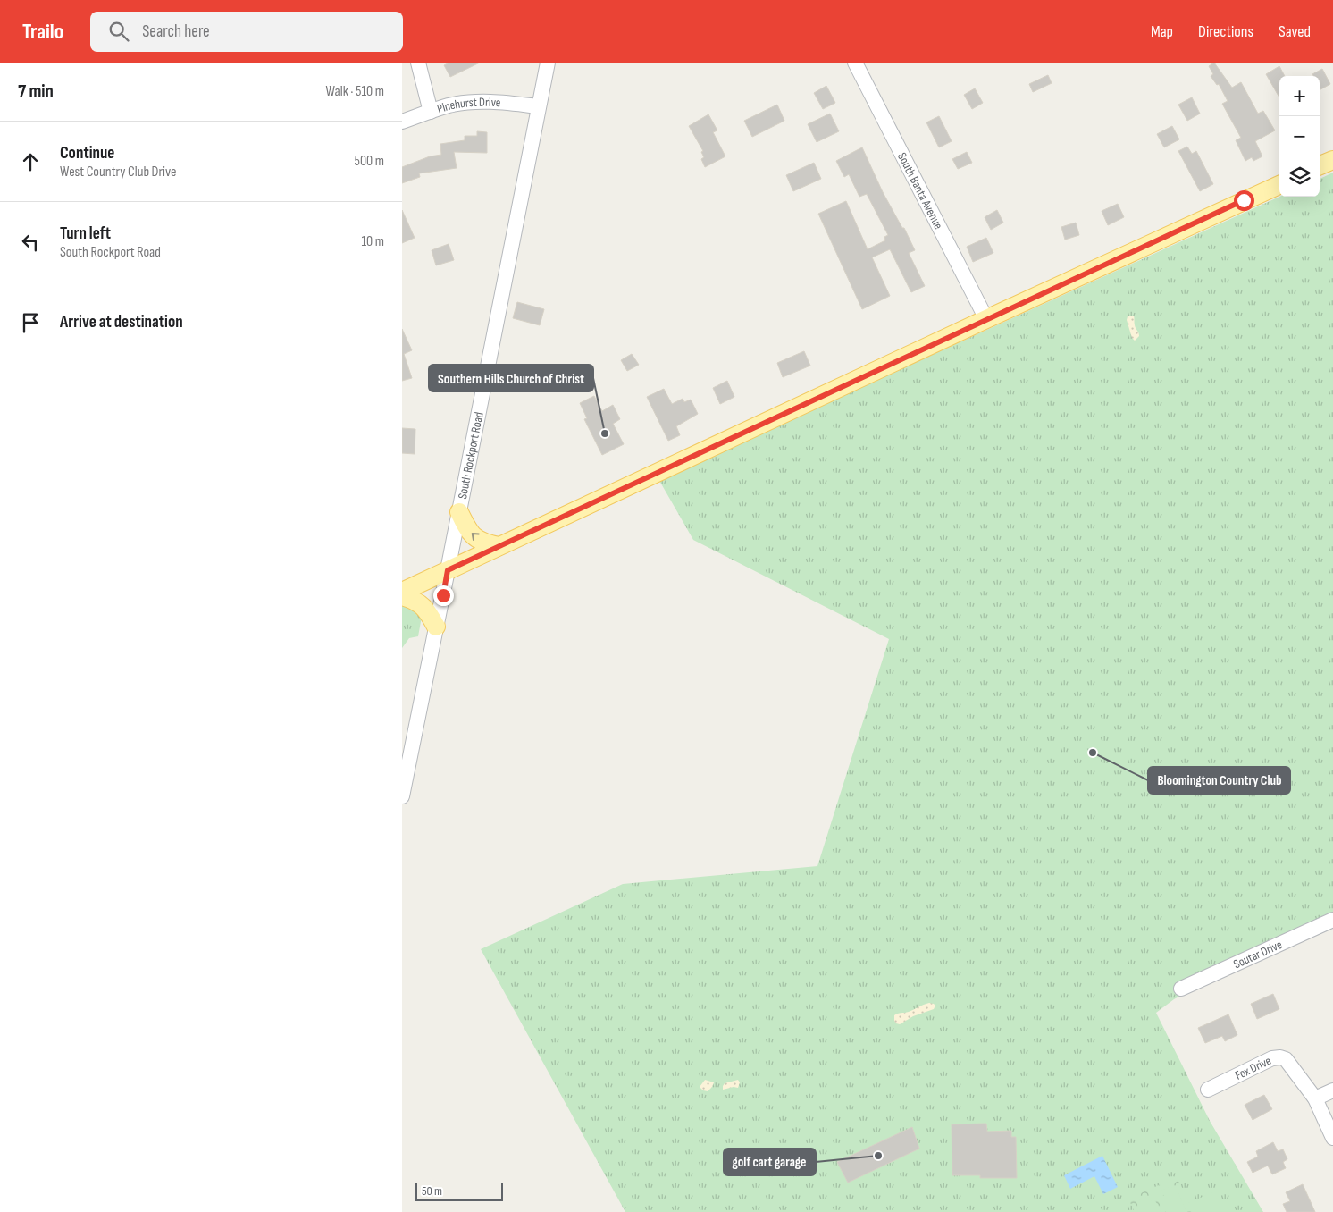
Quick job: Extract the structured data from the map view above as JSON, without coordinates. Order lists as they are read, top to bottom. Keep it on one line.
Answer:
{"streets":{"street":["Pinehurst Drive","South Banta Avenue","South Rockport Road","Soutar Drive","Fox Drive"]},"crossings":[["Pinehurst Drive","South Rockport Road"]],"places":["Southern Hills Church of Christ","Bloomington Country Club","golf cart garage"],"scale_bar":"50 m","page":{"header":"Trailo","search":"Search here","nav":["Map","Directions","Saved"],"heading":["7 min","Walk · 510 m"],"map_buttons":["+","−"],"list":[["Continue","West Country Club Drive","500 m"],["Turn left","South Rockport Road","10 m"],"Arrive at destination"],"scale":"50 m"}}
